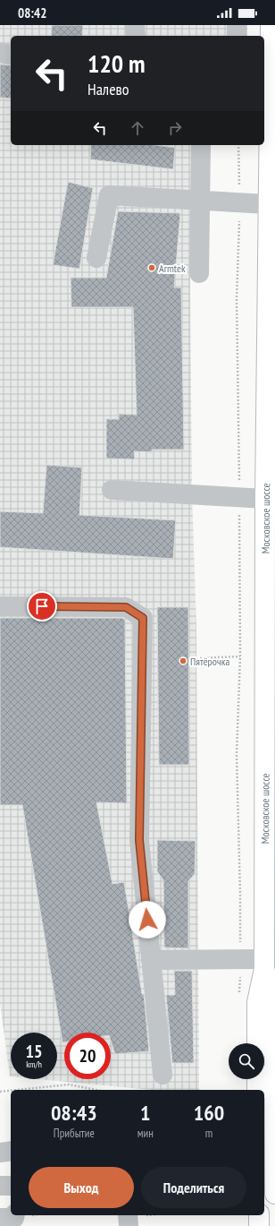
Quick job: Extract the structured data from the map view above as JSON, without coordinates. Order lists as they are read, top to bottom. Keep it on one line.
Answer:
{"streets":{"main road":["Московское шоссе"]},"places":["Armtek","Пятёрочка"],"page":{"status":"08:42","turn":["120 m","Налево"],"speed":"15 km/h","limit":"20","eta":["08:43","Прибытие","1","мин","160","m"],"buttons":["Выход","Поделиться"]}}
